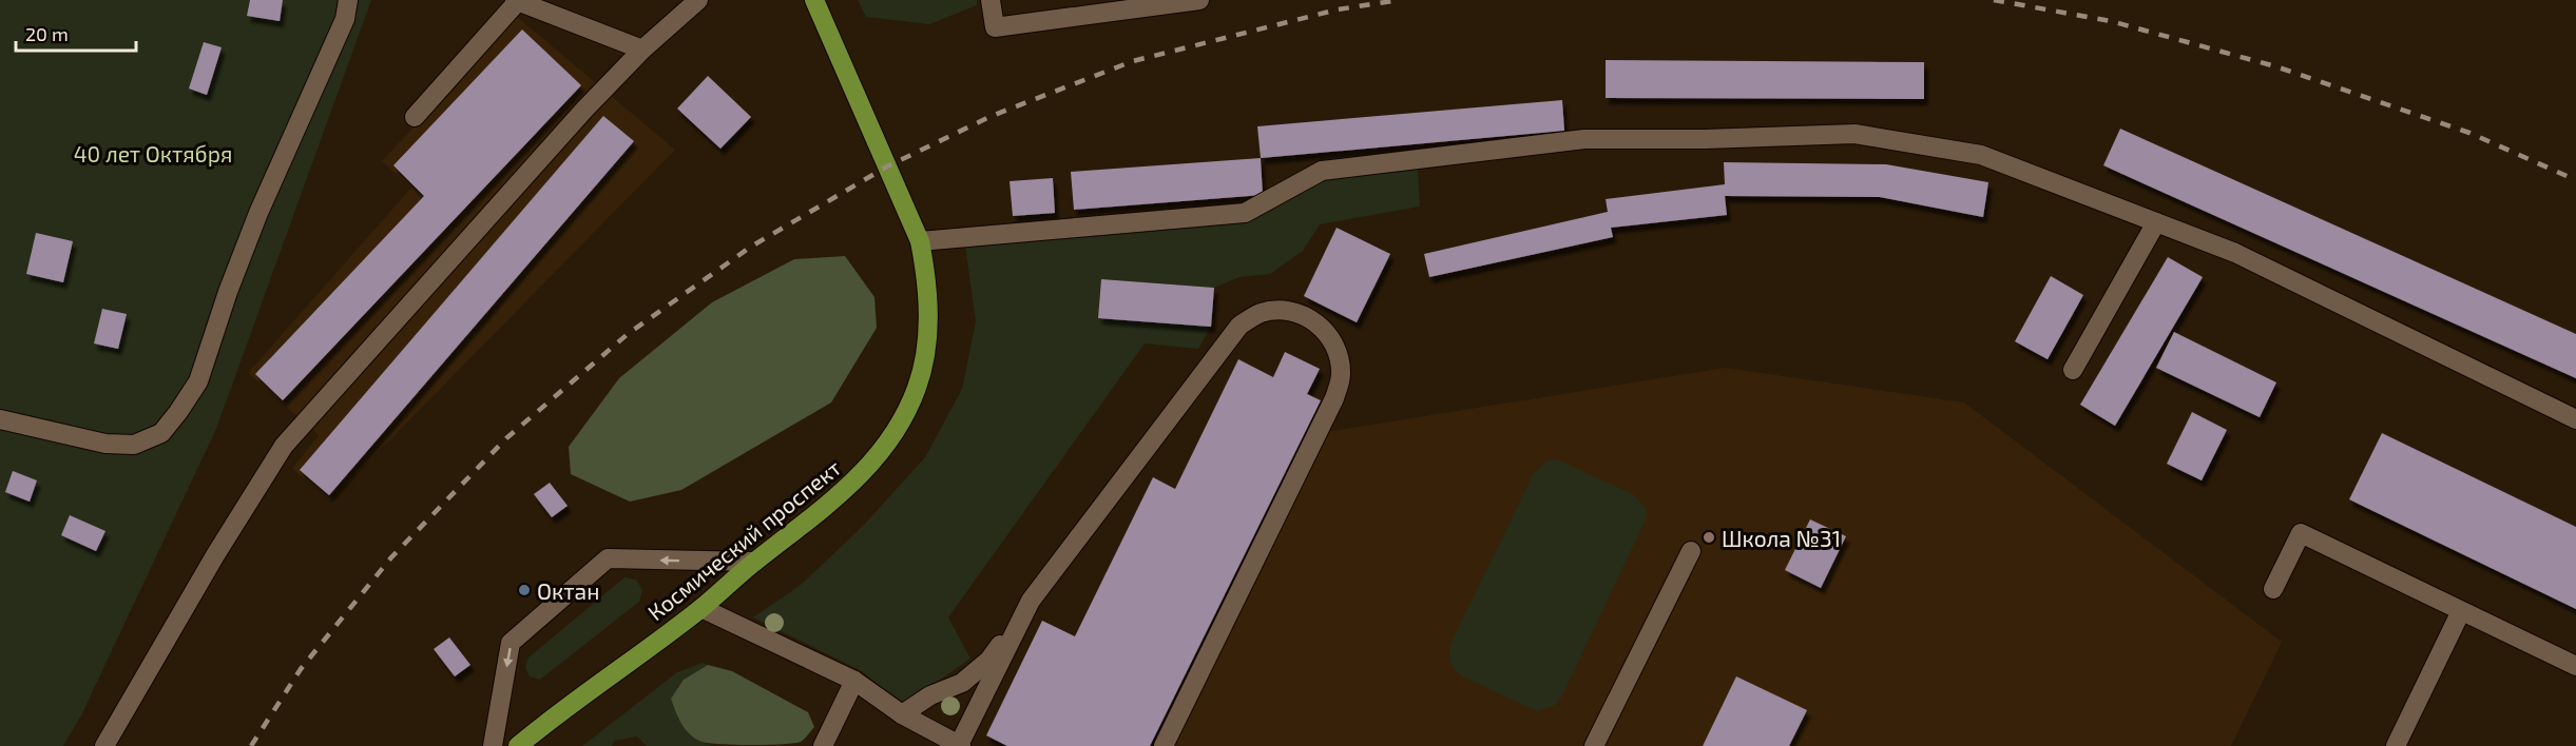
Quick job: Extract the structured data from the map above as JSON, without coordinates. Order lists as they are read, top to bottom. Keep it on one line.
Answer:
{"streets":{"main road":["Космический проспект"]},"parks":["40 лет Октября"],"places":["Школа №31","Октан"],"scale_bar":"20 m"}
